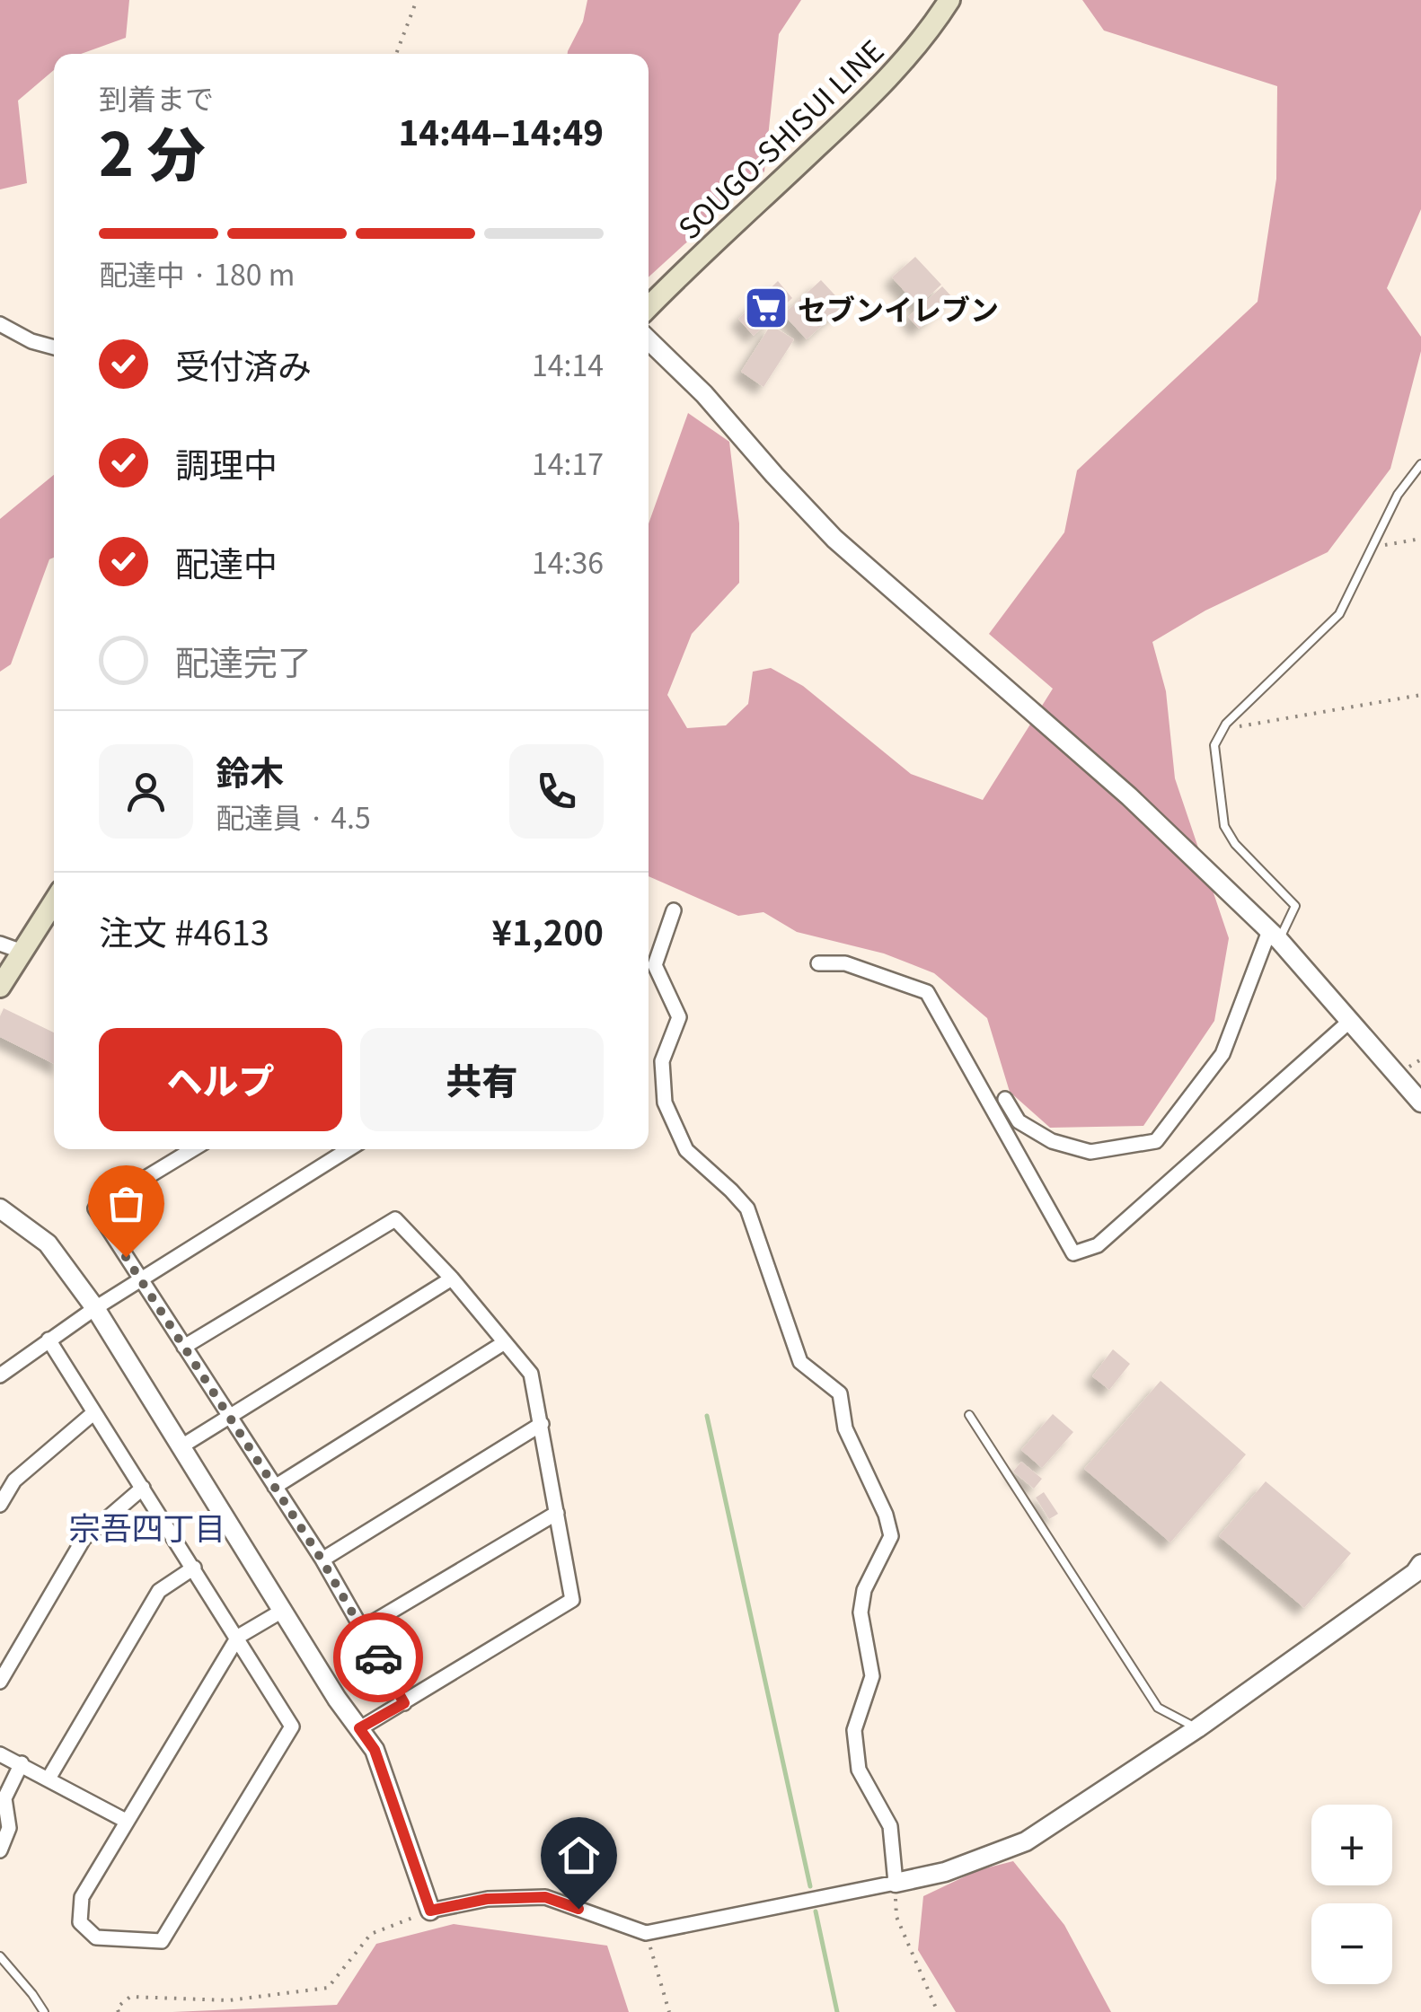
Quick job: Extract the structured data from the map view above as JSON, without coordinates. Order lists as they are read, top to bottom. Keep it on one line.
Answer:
{"streets":{"main road":["SOUGO-SHISUI LINE"]},"districts":["宗吾四丁目"],"places":{"supermarket":["セブンイレブン"]},"page":{"heading":["2 分","到着まで","14:44–14:49"],"panel":["鈴木","配達員 · 4.5","注文 #4613","¥1,200"],"bar":"配達中 · 180 m","list":[["受付済み","14:14"],["調理中","14:17"],["配達中","14:36"],"配達完了"],"buttons":["ヘルプ","共有"],"map_buttons":["+","−"]}}
